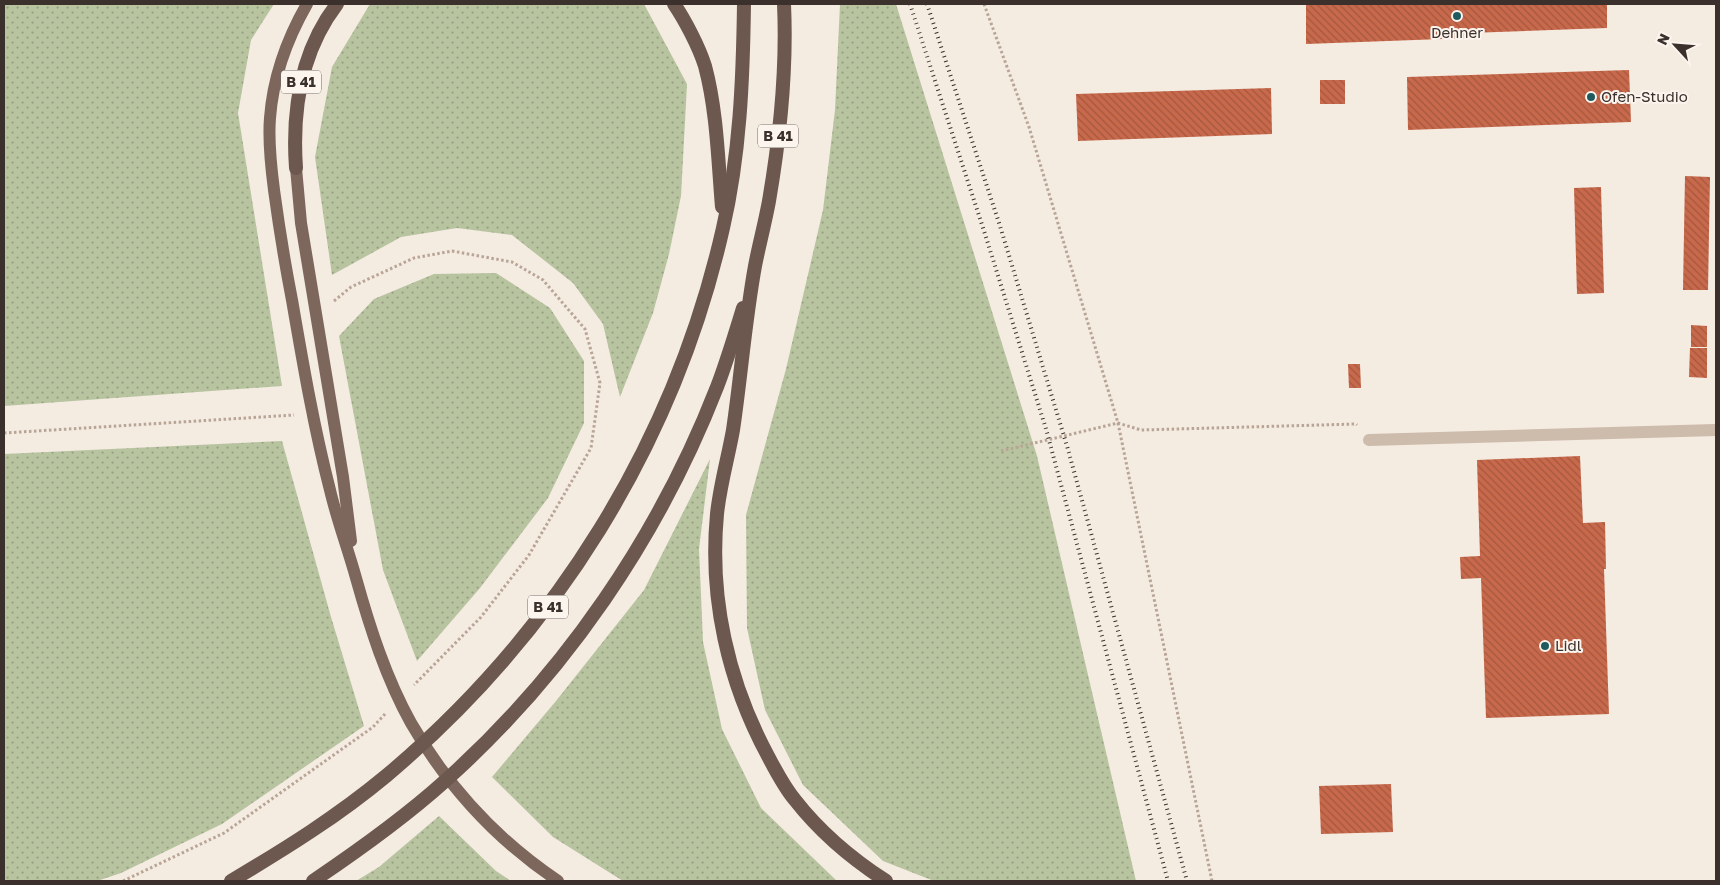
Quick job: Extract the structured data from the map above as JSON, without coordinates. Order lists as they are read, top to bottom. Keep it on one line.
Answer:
{"streets":{"highway":["B 41"]},"places":["Dehner","Ofen-Studio","Lidl"],"north":"top left"}
